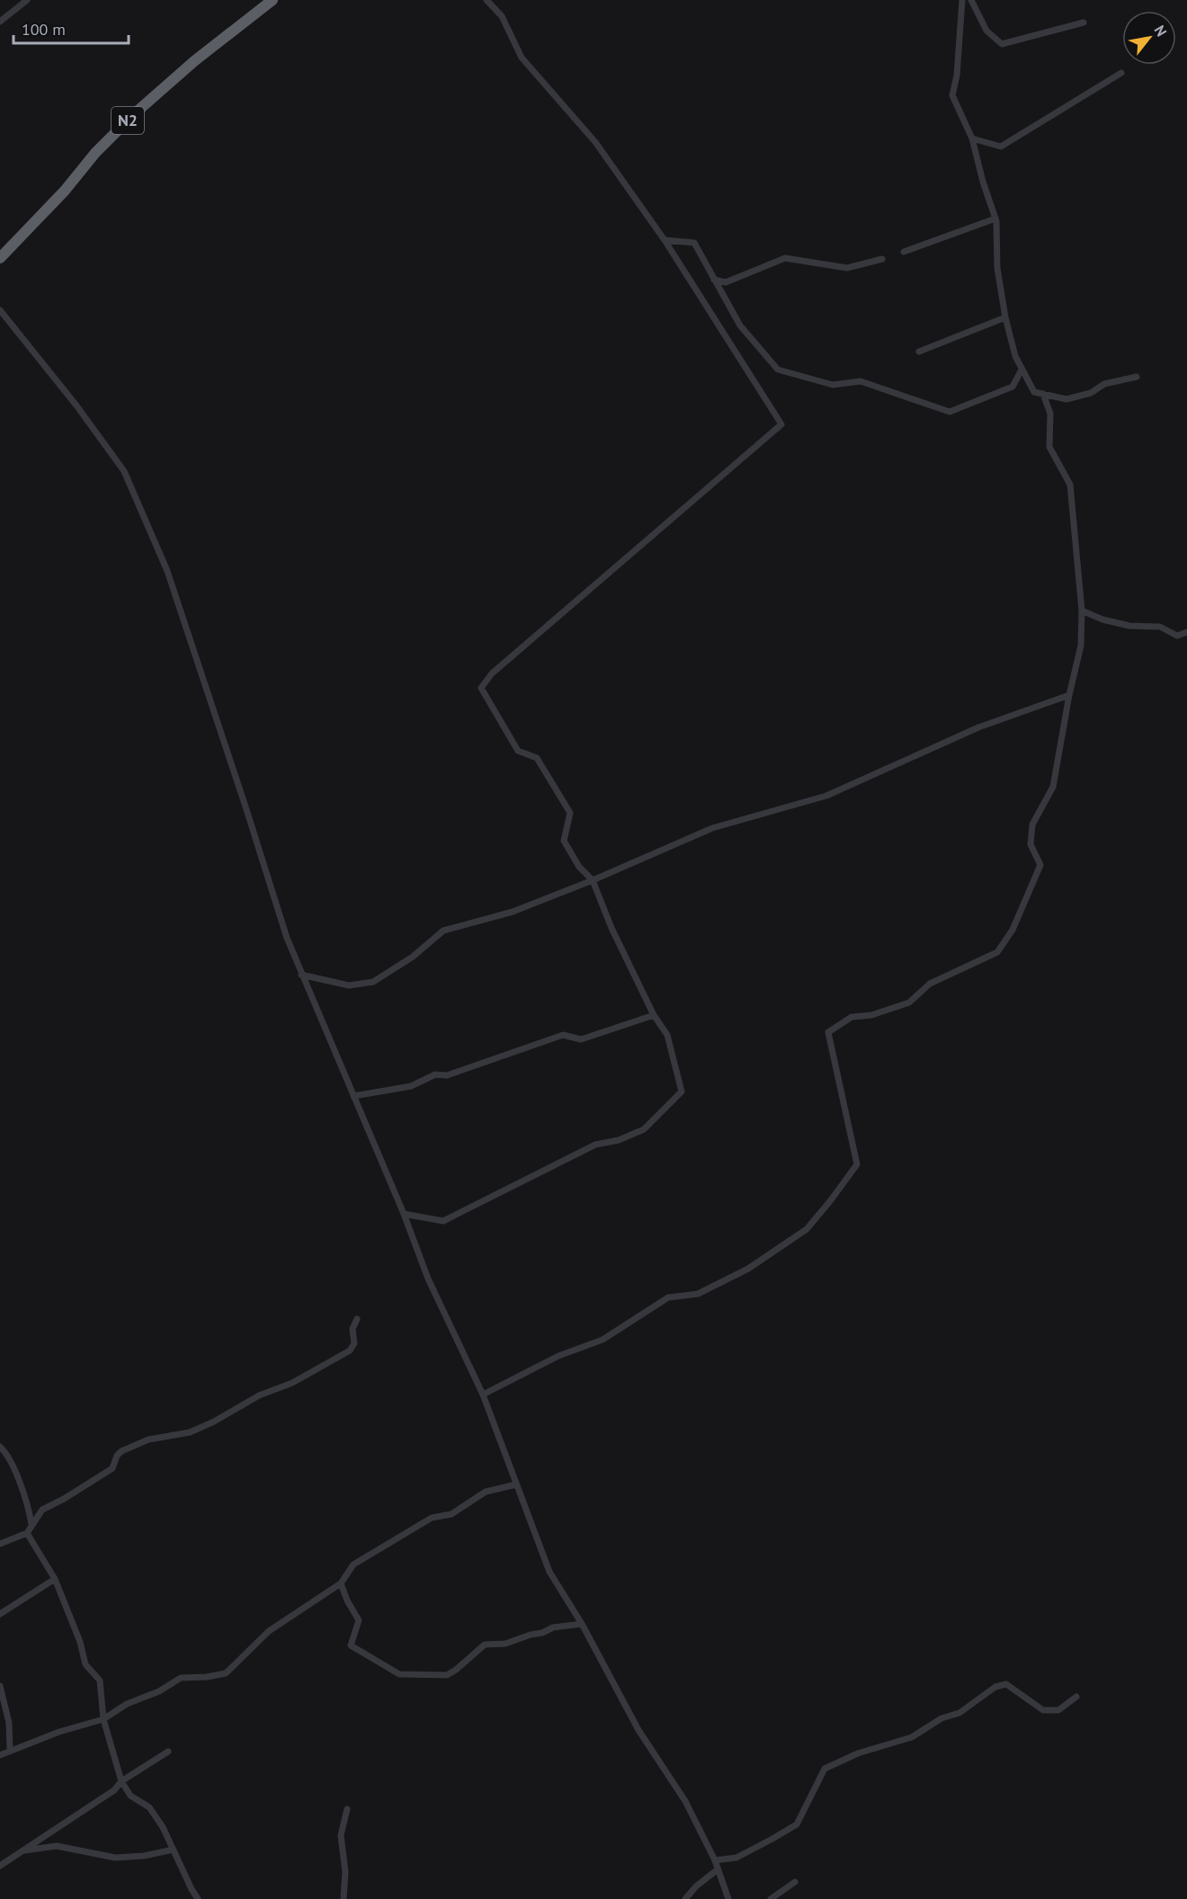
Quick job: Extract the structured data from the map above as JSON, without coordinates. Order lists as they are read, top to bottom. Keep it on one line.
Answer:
{"streets":{"highway":["N2"]},"scale_bar":"100 m","north":"top right"}
